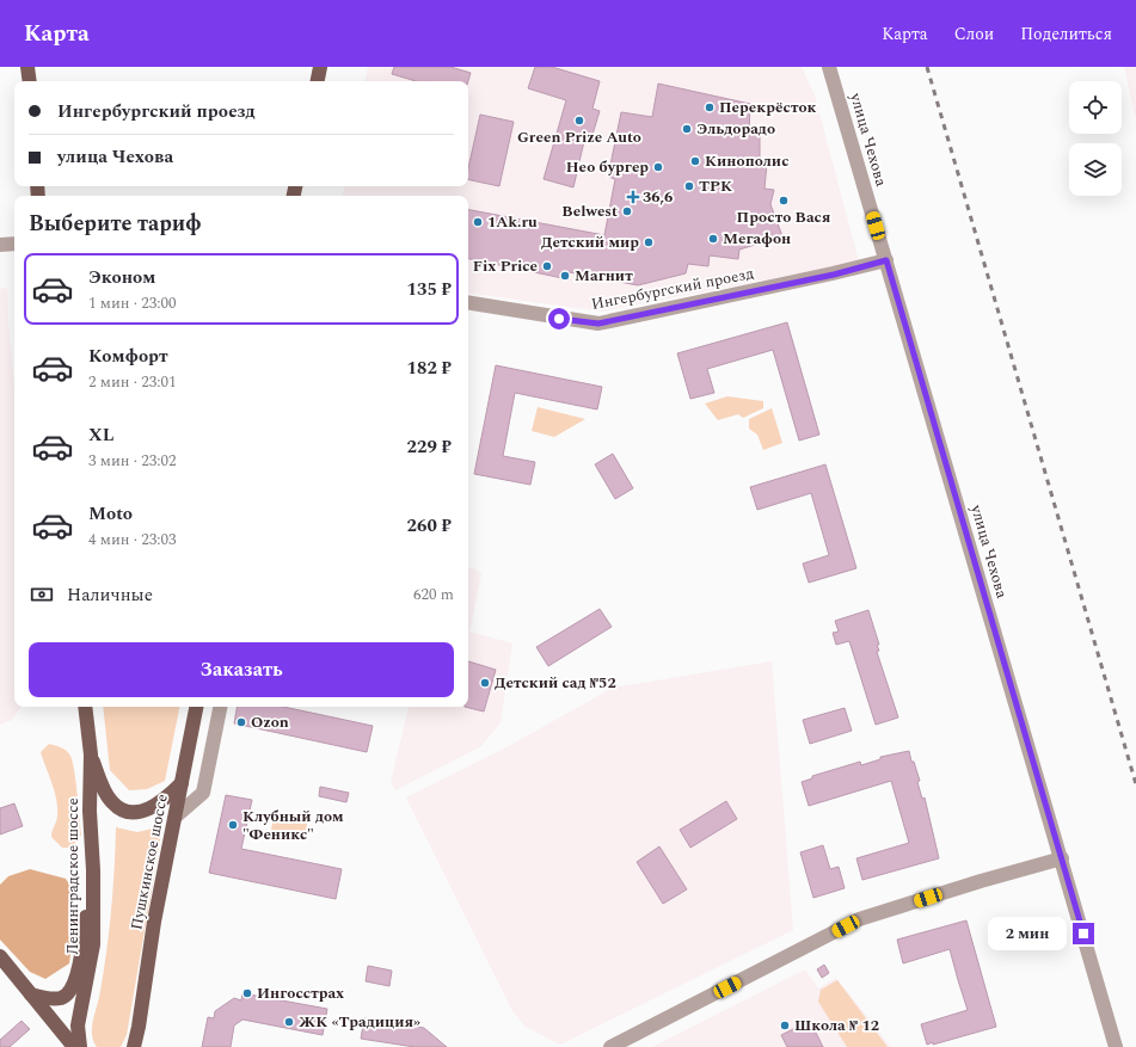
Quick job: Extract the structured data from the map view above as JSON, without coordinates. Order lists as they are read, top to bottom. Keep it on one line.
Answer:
{"streets":{"main road":["Пушкинское шоссе","Ленинградское шоссе"],"street":["улица Чехова","Ингербургский проезд"]},"crossings":[["улица Чехова","Ингербургский проезд"]],"places":{"other":["Перекрёсток","Green Prize Auto","Эльдорадо","Кинополис","Нео бургер","ТРК","Просто Вася","Belwest","1Ak.ru","Мегафон","Детский мир","Fix Price","Магнит","Детский сад №52","Ozon","Клубный дом \"Феникс\"","Ингосстрах","ЖК «Традиция»","Школа № 12"],"health":["36,6"]},"page":{"header":"Карта","nav":["Карта","Слои","Поделиться"],"banner":["Ингербургский проезд","улица Чехова"],"heading":"Выберите тариф","list":[{"name":"Эконом","note":"1 мин · 23:00","value":"135 ₽"},{"name":"Комфорт","note":"2 мин · 23:01","value":"182 ₽"},{"name":"XL","note":"3 мин · 23:02","value":"229 ₽"},{"name":"Moto","note":"4 мин · 23:03","value":"260 ₽"}],"pay":["Наличные","620 m"],"buttons":"Заказать","bubble":"2 мин"}}
